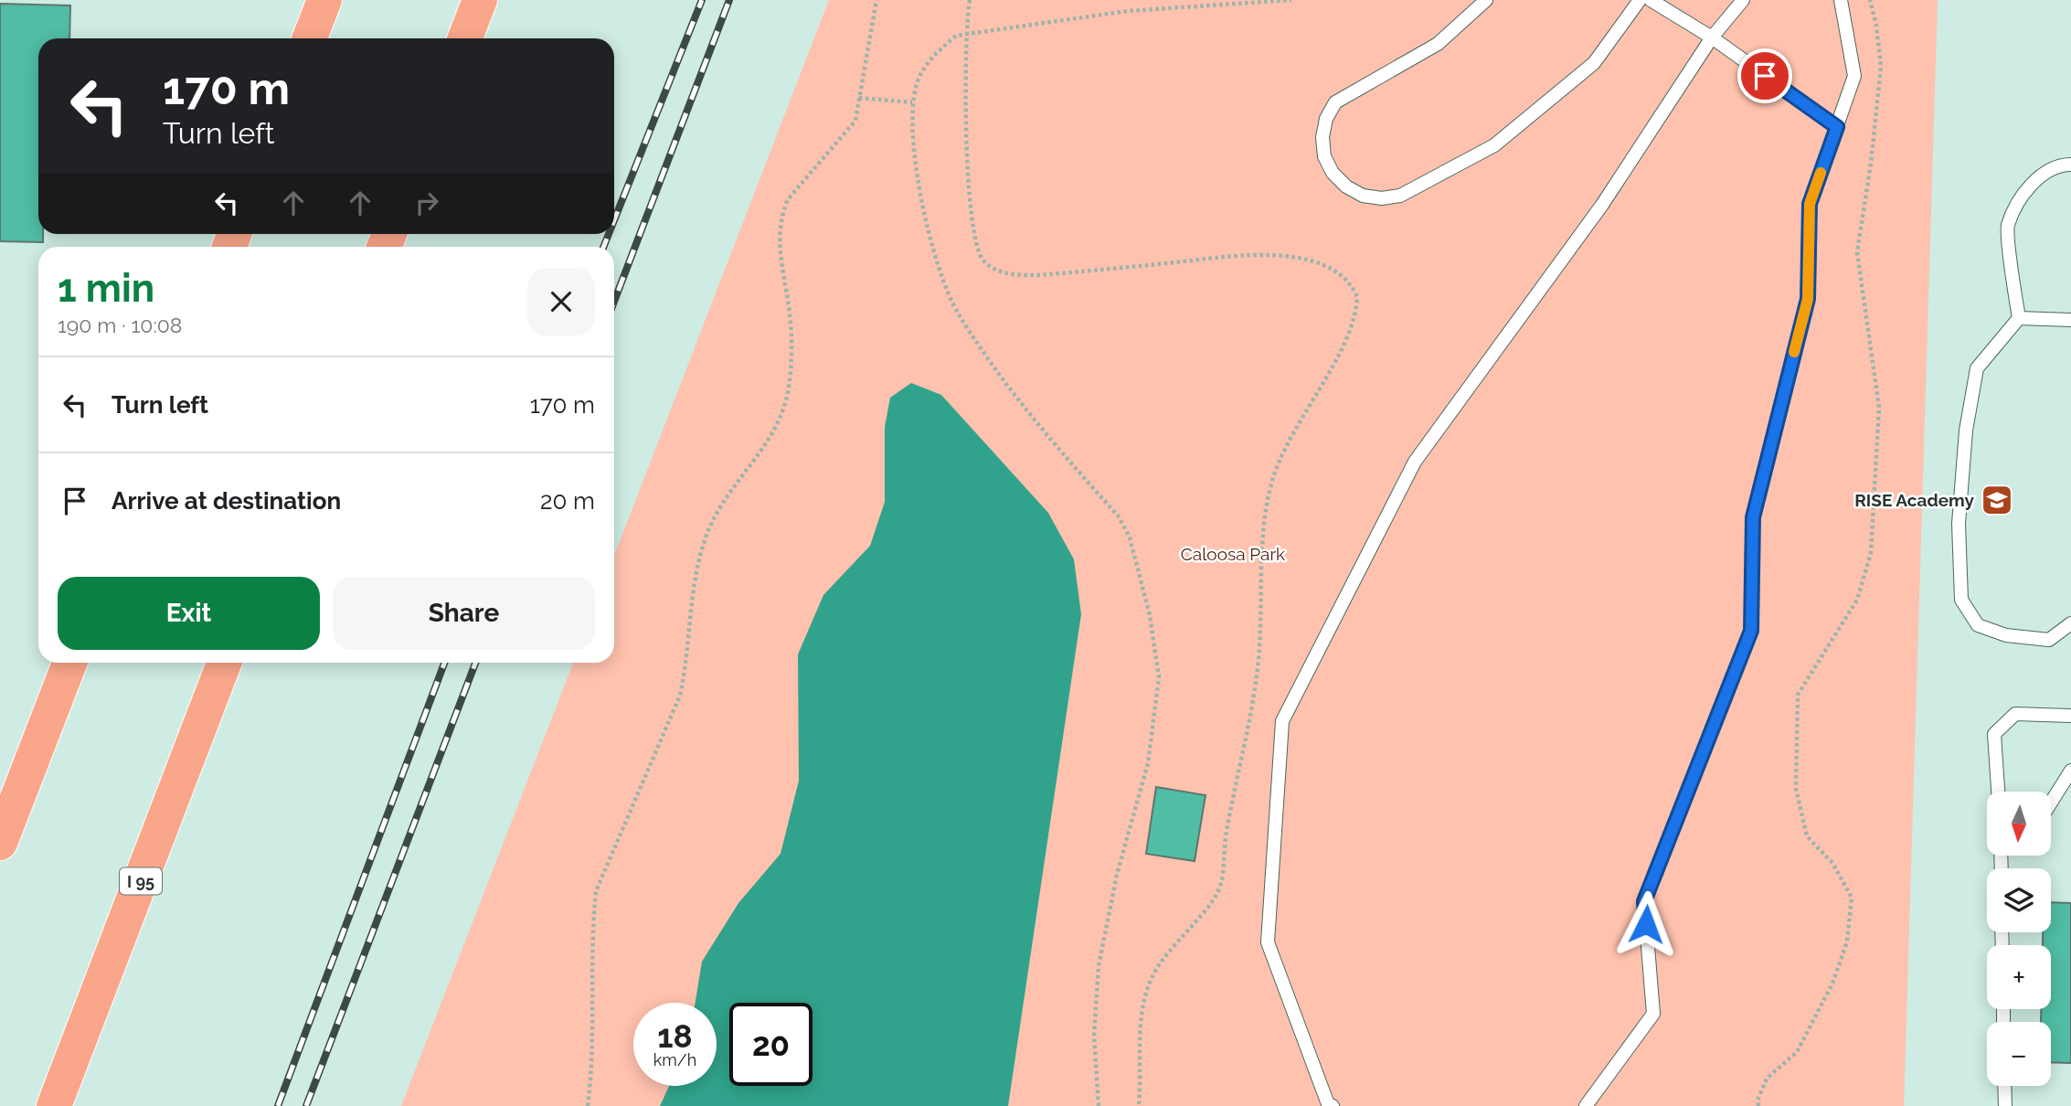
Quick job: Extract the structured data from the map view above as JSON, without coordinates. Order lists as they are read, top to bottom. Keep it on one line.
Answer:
{"streets":{"highway":["I 95"]},"parks":["Caloosa Park"],"places":{"school or university":["RISE Academy"]},"north":"bottom","page":{"turn":["170 m","Turn left"],"heading":["1 min","190 m · 10:08"],"list":[{"name":"Turn left","value":"170 m"},{"name":"Arrive at destination","value":"20 m"}],"buttons":["Exit","Share"],"map_buttons":["+","−"],"speed":"18 km/h","limit":"20"}}
